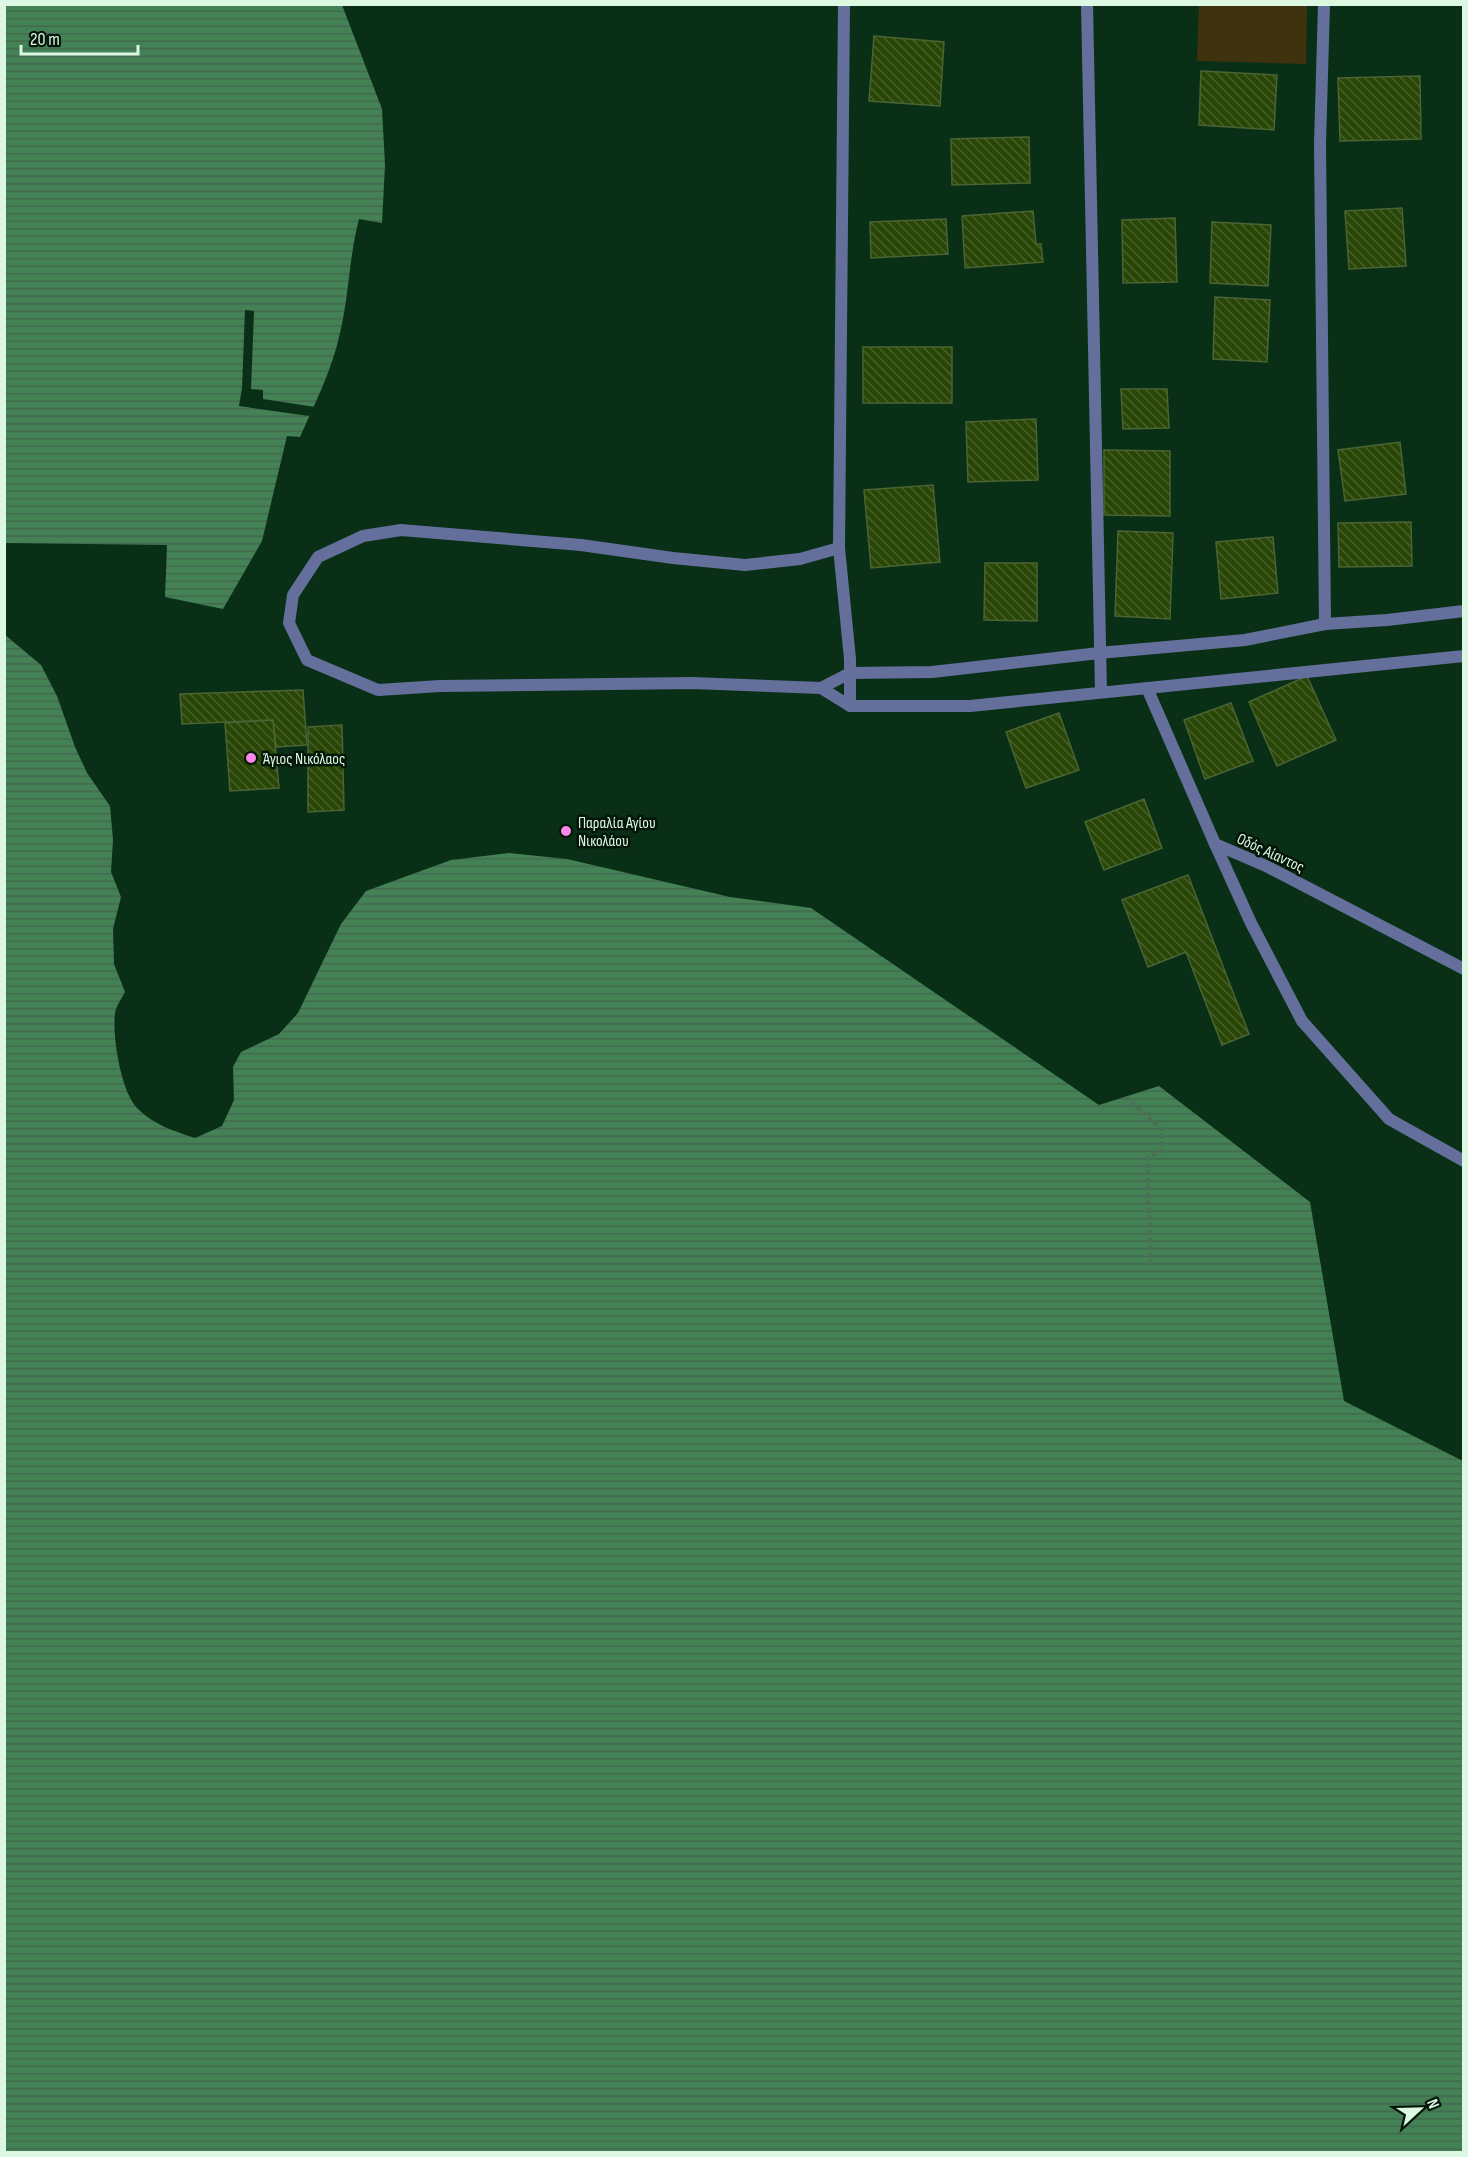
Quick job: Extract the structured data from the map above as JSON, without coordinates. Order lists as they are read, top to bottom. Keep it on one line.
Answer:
{"streets":{"street":["Οδός Αίαντος"]},"places":["Άγιος Νικόλαος","Παραλία Αγίου Νικολάου"],"scale_bar":"20 m","north":"right"}
